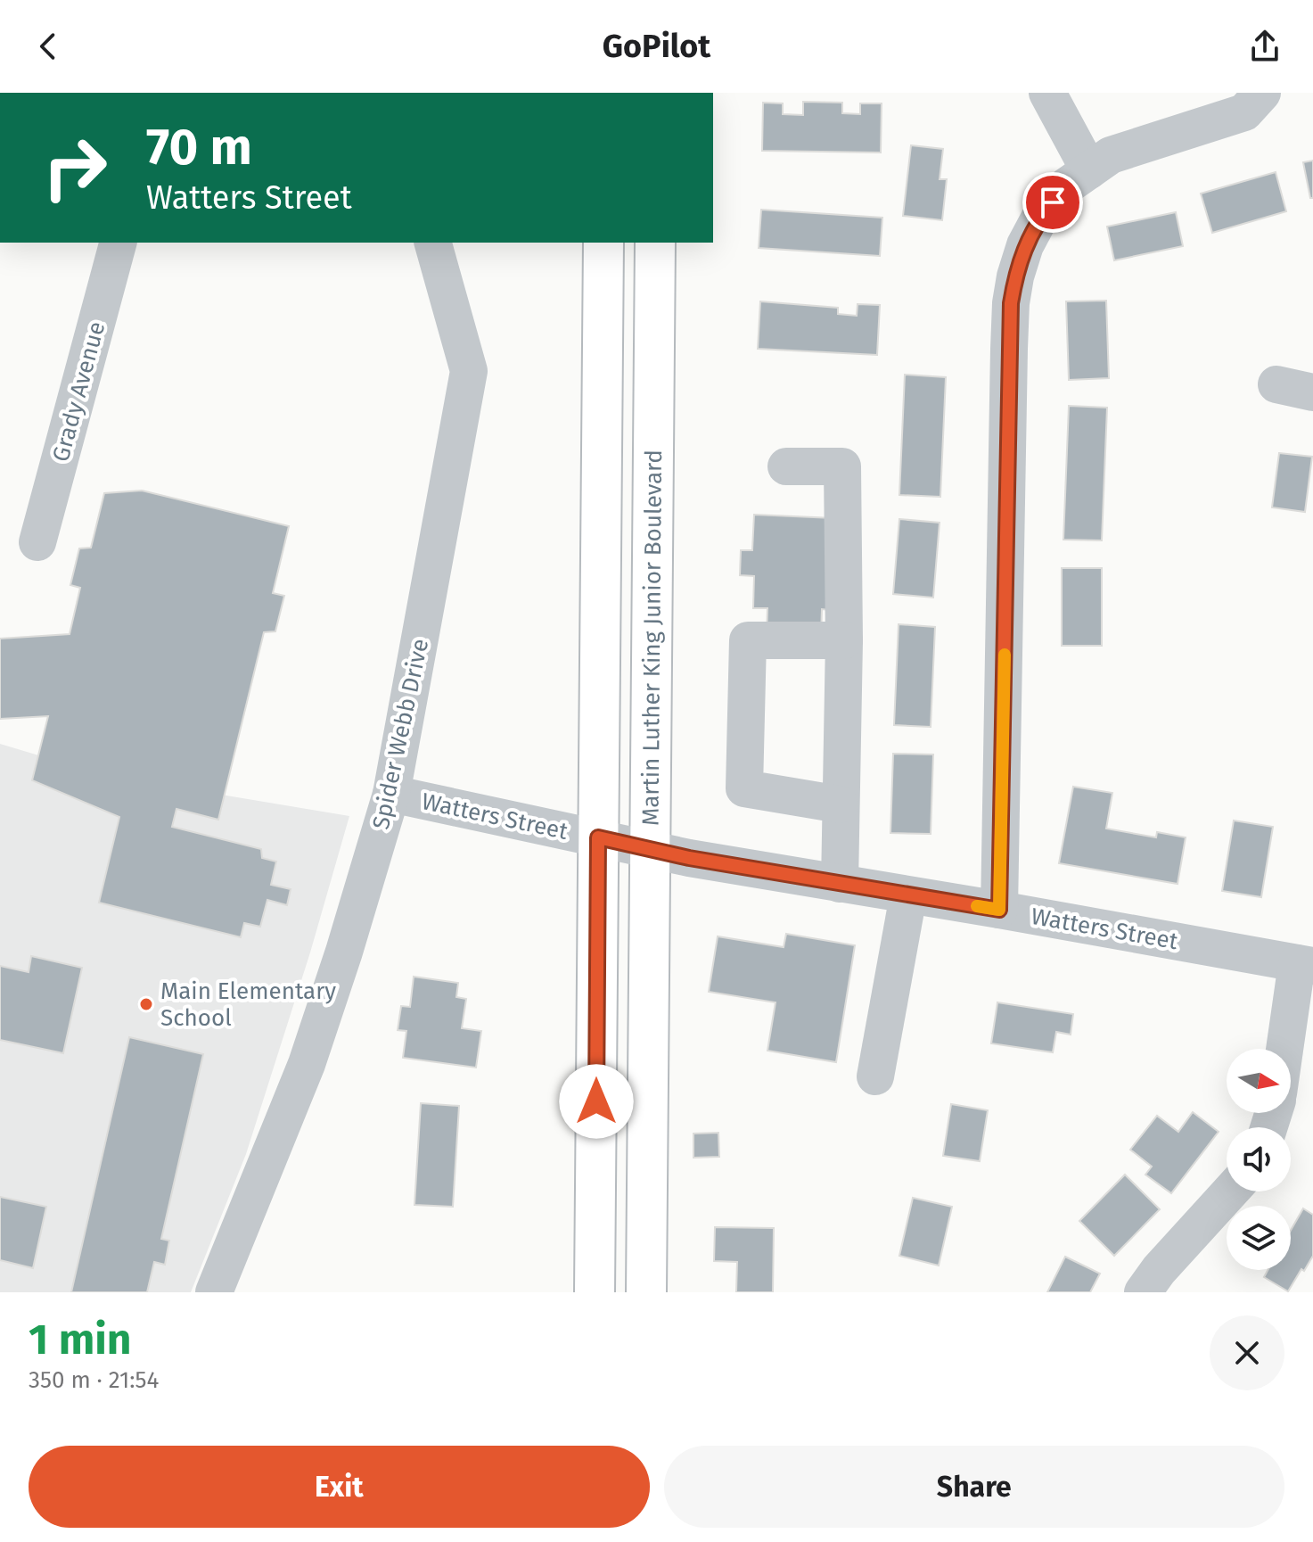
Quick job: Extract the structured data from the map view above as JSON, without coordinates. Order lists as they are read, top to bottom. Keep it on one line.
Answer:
{"streets":{"main road":["Martin Luther King Junior Boulevard"],"street":["Grady Avenue","Spider Webb Drive","Watters Street"]},"crossings":[["Martin Luther King Junior Boulevard","Watters Street"],["Spider Webb Drive","Watters Street"]],"places":["Main Elementary School"],"north":"right","page":{"header":"GoPilot","turn":["70 m","Watters Street"],"heading":["1 min","350 m · 21:54"],"buttons":["Exit","Share"]}}
